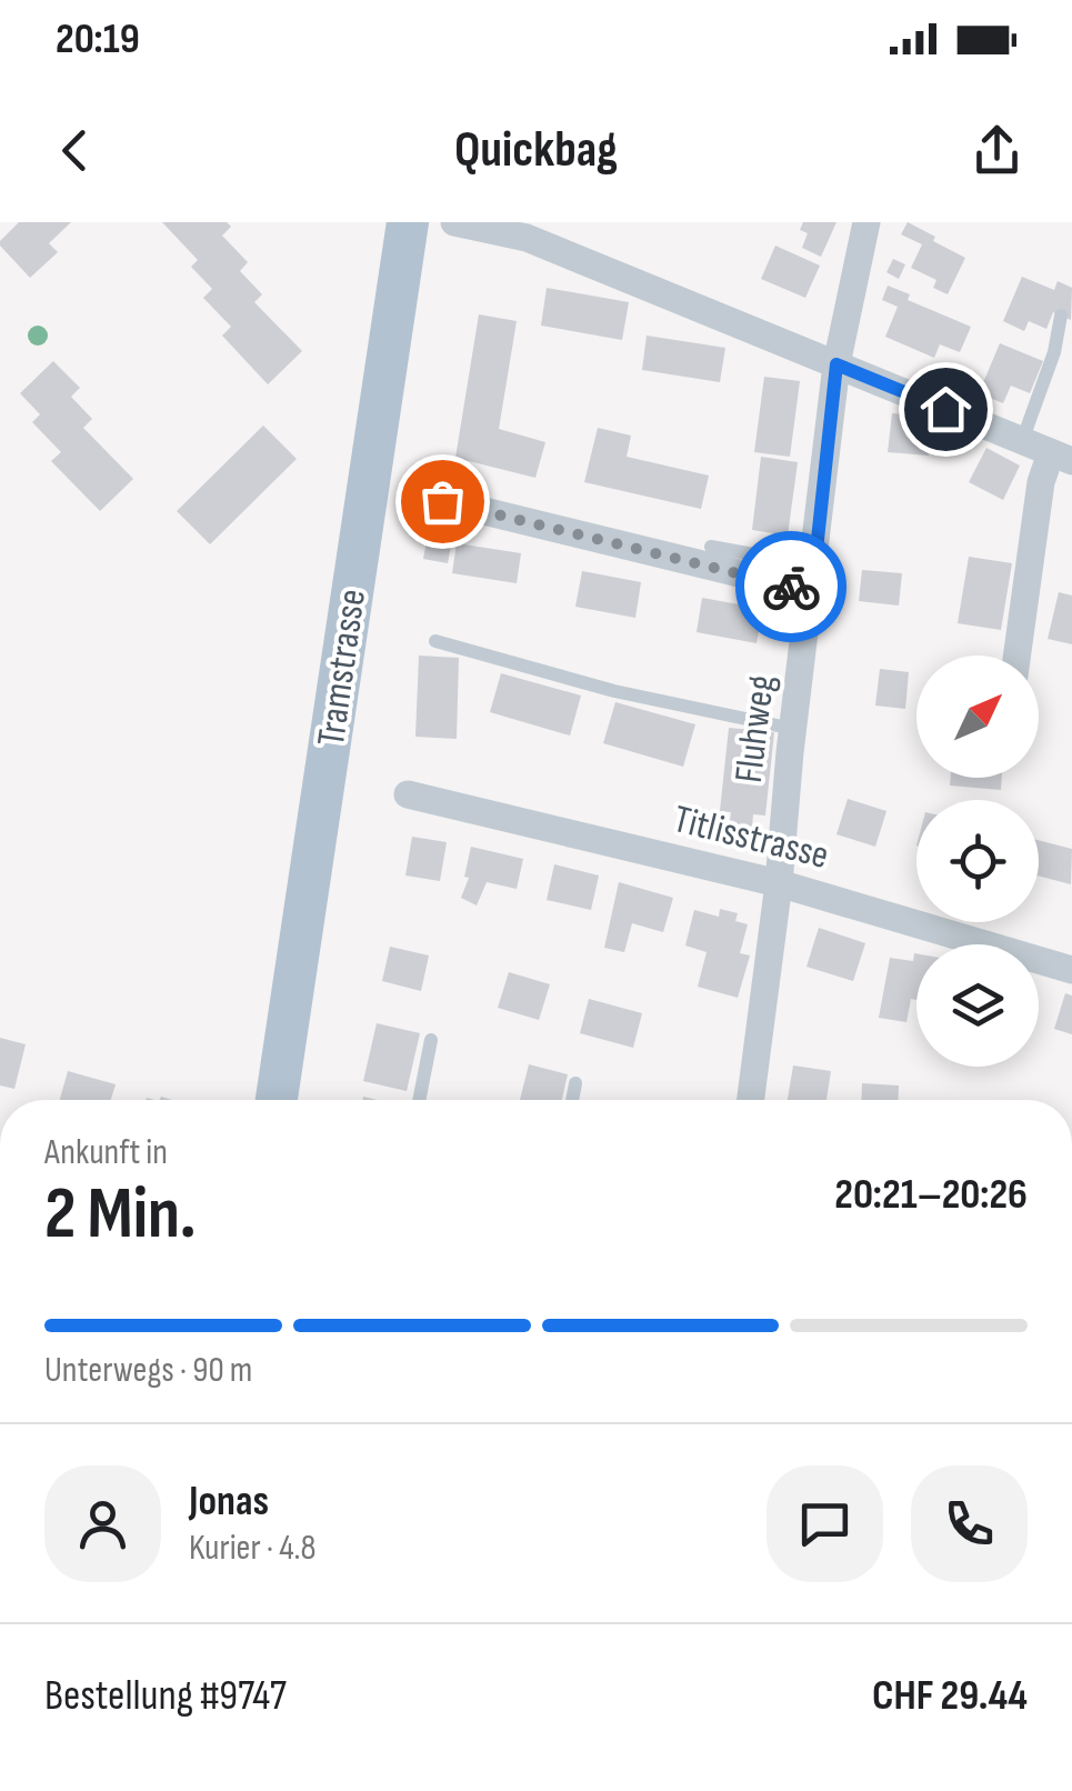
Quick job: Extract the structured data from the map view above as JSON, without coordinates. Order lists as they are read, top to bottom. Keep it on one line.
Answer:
{"streets":{"main road":["Tramstrasse"],"street":["Fluhweg","Titlisstrasse"]},"crossings":[["Fluhweg","Titlisstrasse"]],"north":"top right","page":{"status":"20:19","header":"Quickbag","heading":["2 Min.","Ankunft in","20:21–20:26"],"panel":["Jonas","Kurier · 4.8","Bestellung #9747","CHF 29.44"],"bar":"Unterwegs · 90 m"}}
